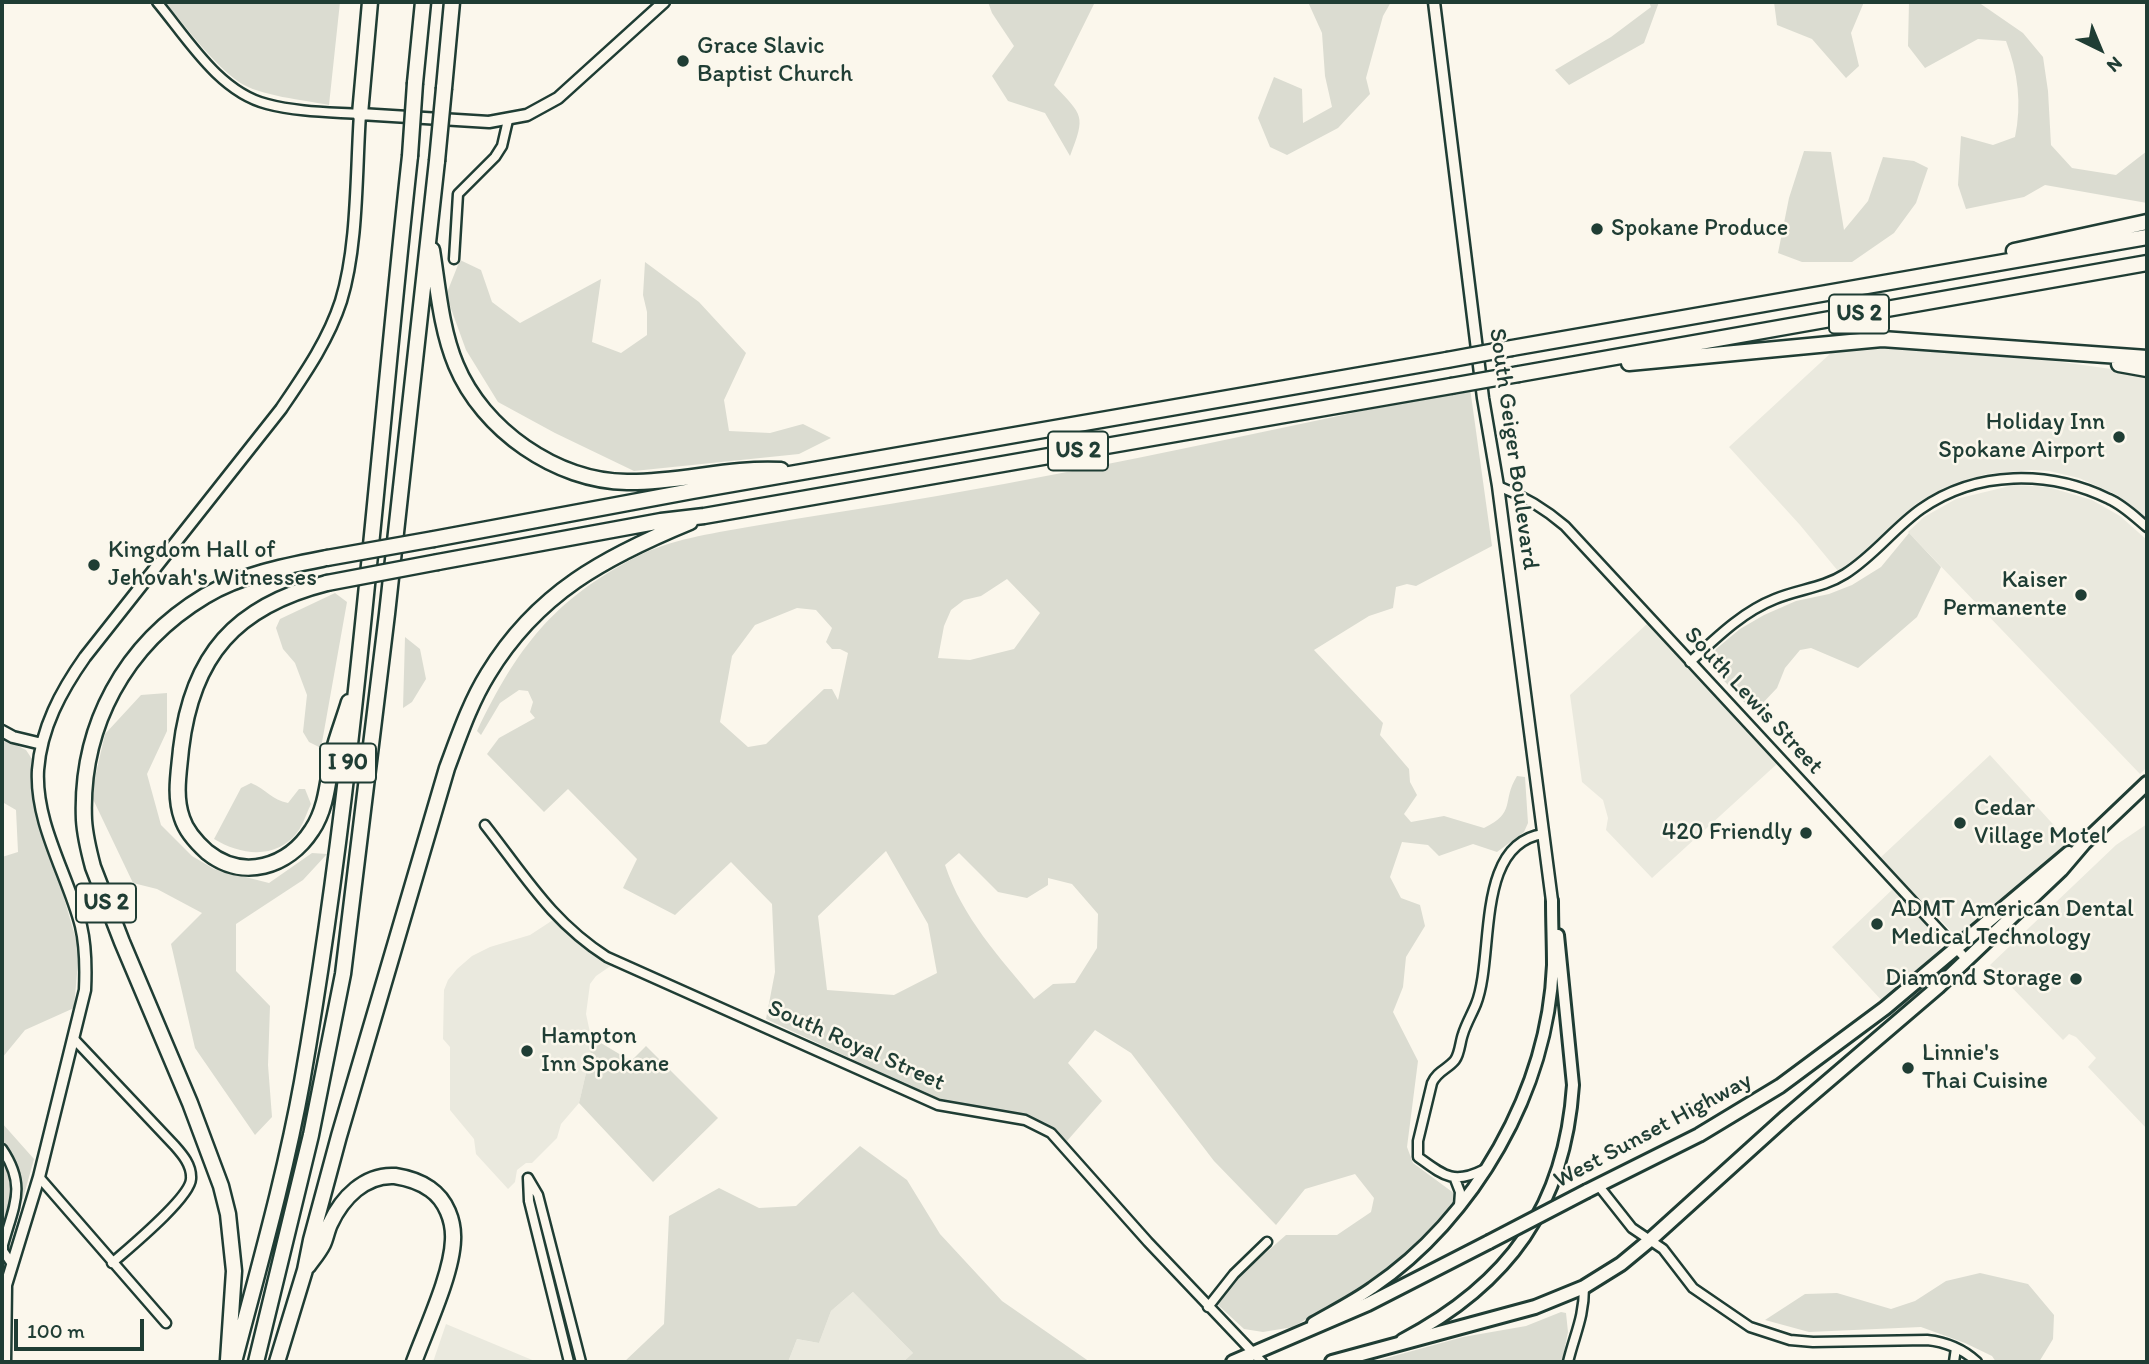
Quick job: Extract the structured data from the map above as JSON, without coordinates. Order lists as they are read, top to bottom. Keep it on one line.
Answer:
{"streets":{"highway":["US 2","I 90"],"main road":["West Sunset Highway"],"street":["South Geiger Boulevard","South Lewis Street","South Royal Street"]},"crossings":[["US 2","I 90"],["South Geiger Boulevard","South Lewis Street"],["South Lewis Street","West Sunset Highway"],["South Royal Street","West Sunset Highway"]],"places":["Grace Slavic Baptist Church","Spokane Produce","Holiday Inn Spokane Airport","Kingdom Hall of Jehovah's Witnesses","Kaiser Permanente","Cedar Village Motel","420 Friendly","ADMT American Dental Medical Technology","Diamond Storage","Hampton Inn Spokane","Linnie's Thai Cuisine"],"scale_bar":"100 m","north":"bottom right"}
